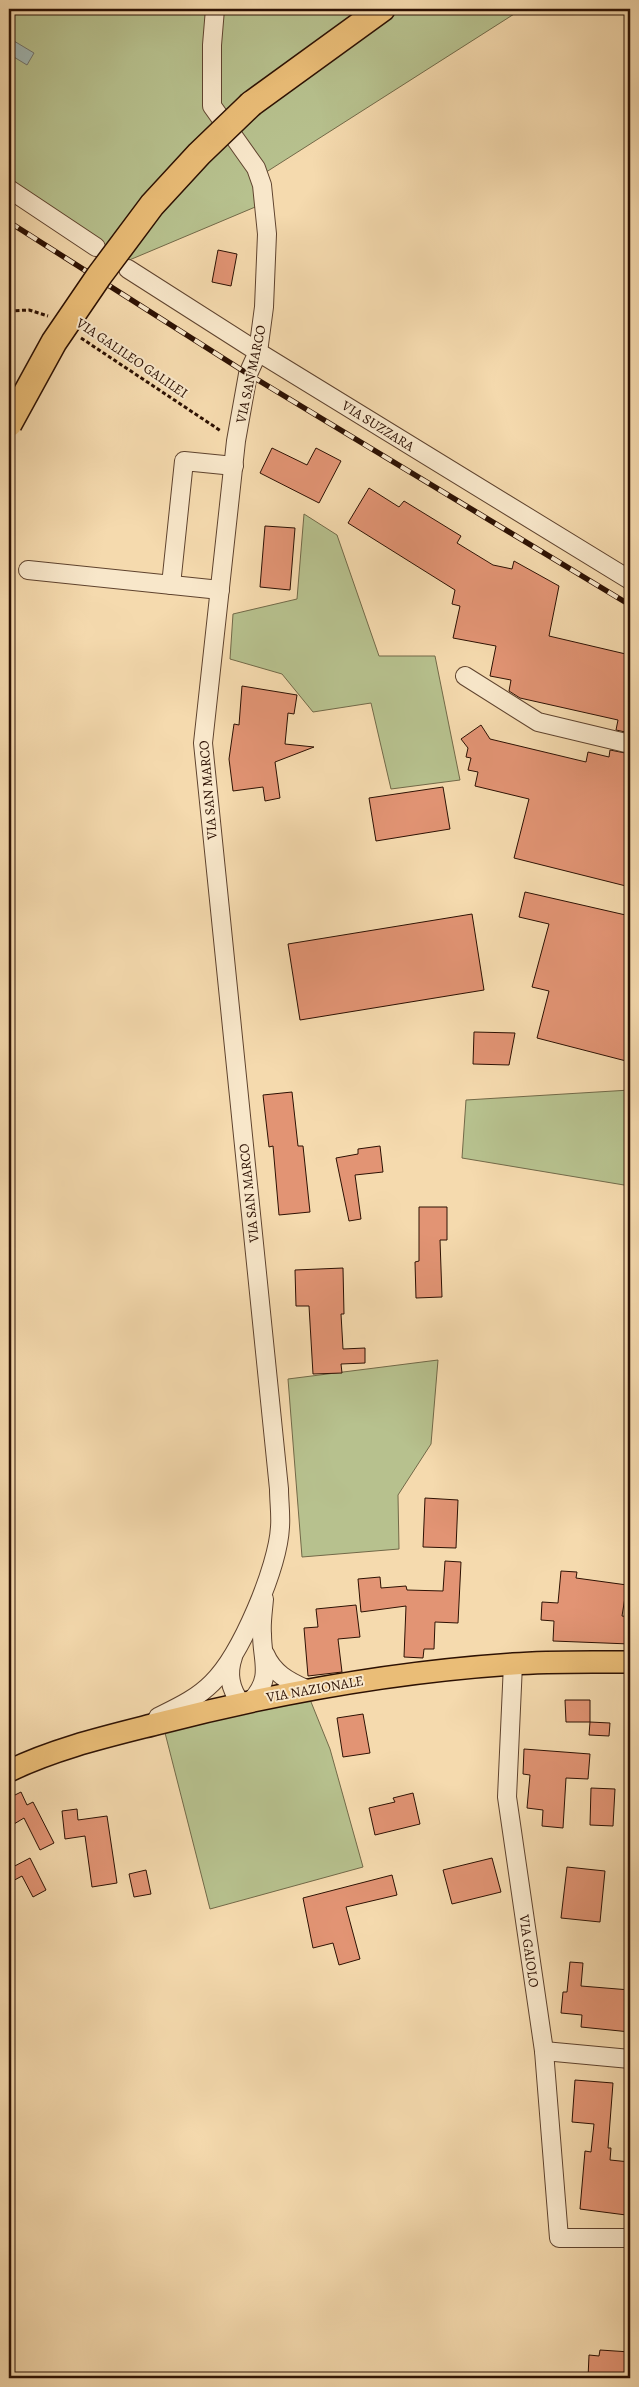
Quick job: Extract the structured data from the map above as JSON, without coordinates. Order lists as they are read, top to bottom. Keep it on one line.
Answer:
{"streets":{"main road":["VIA NAZIONALE"],"street":["VIA SAN MARCO","VIA SUZZARA","VIA GAIOLO"],"path":["VIA GALILEO GALILEI"]},"crossings":[["VIA GALILEO GALILEI","VIA SAN MARCO"],["VIA SAN MARCO","VIA SUZZARA"],["VIA SAN MARCO","VIA NAZIONALE"],["VIA NAZIONALE","VIA GAIOLO"]]}
